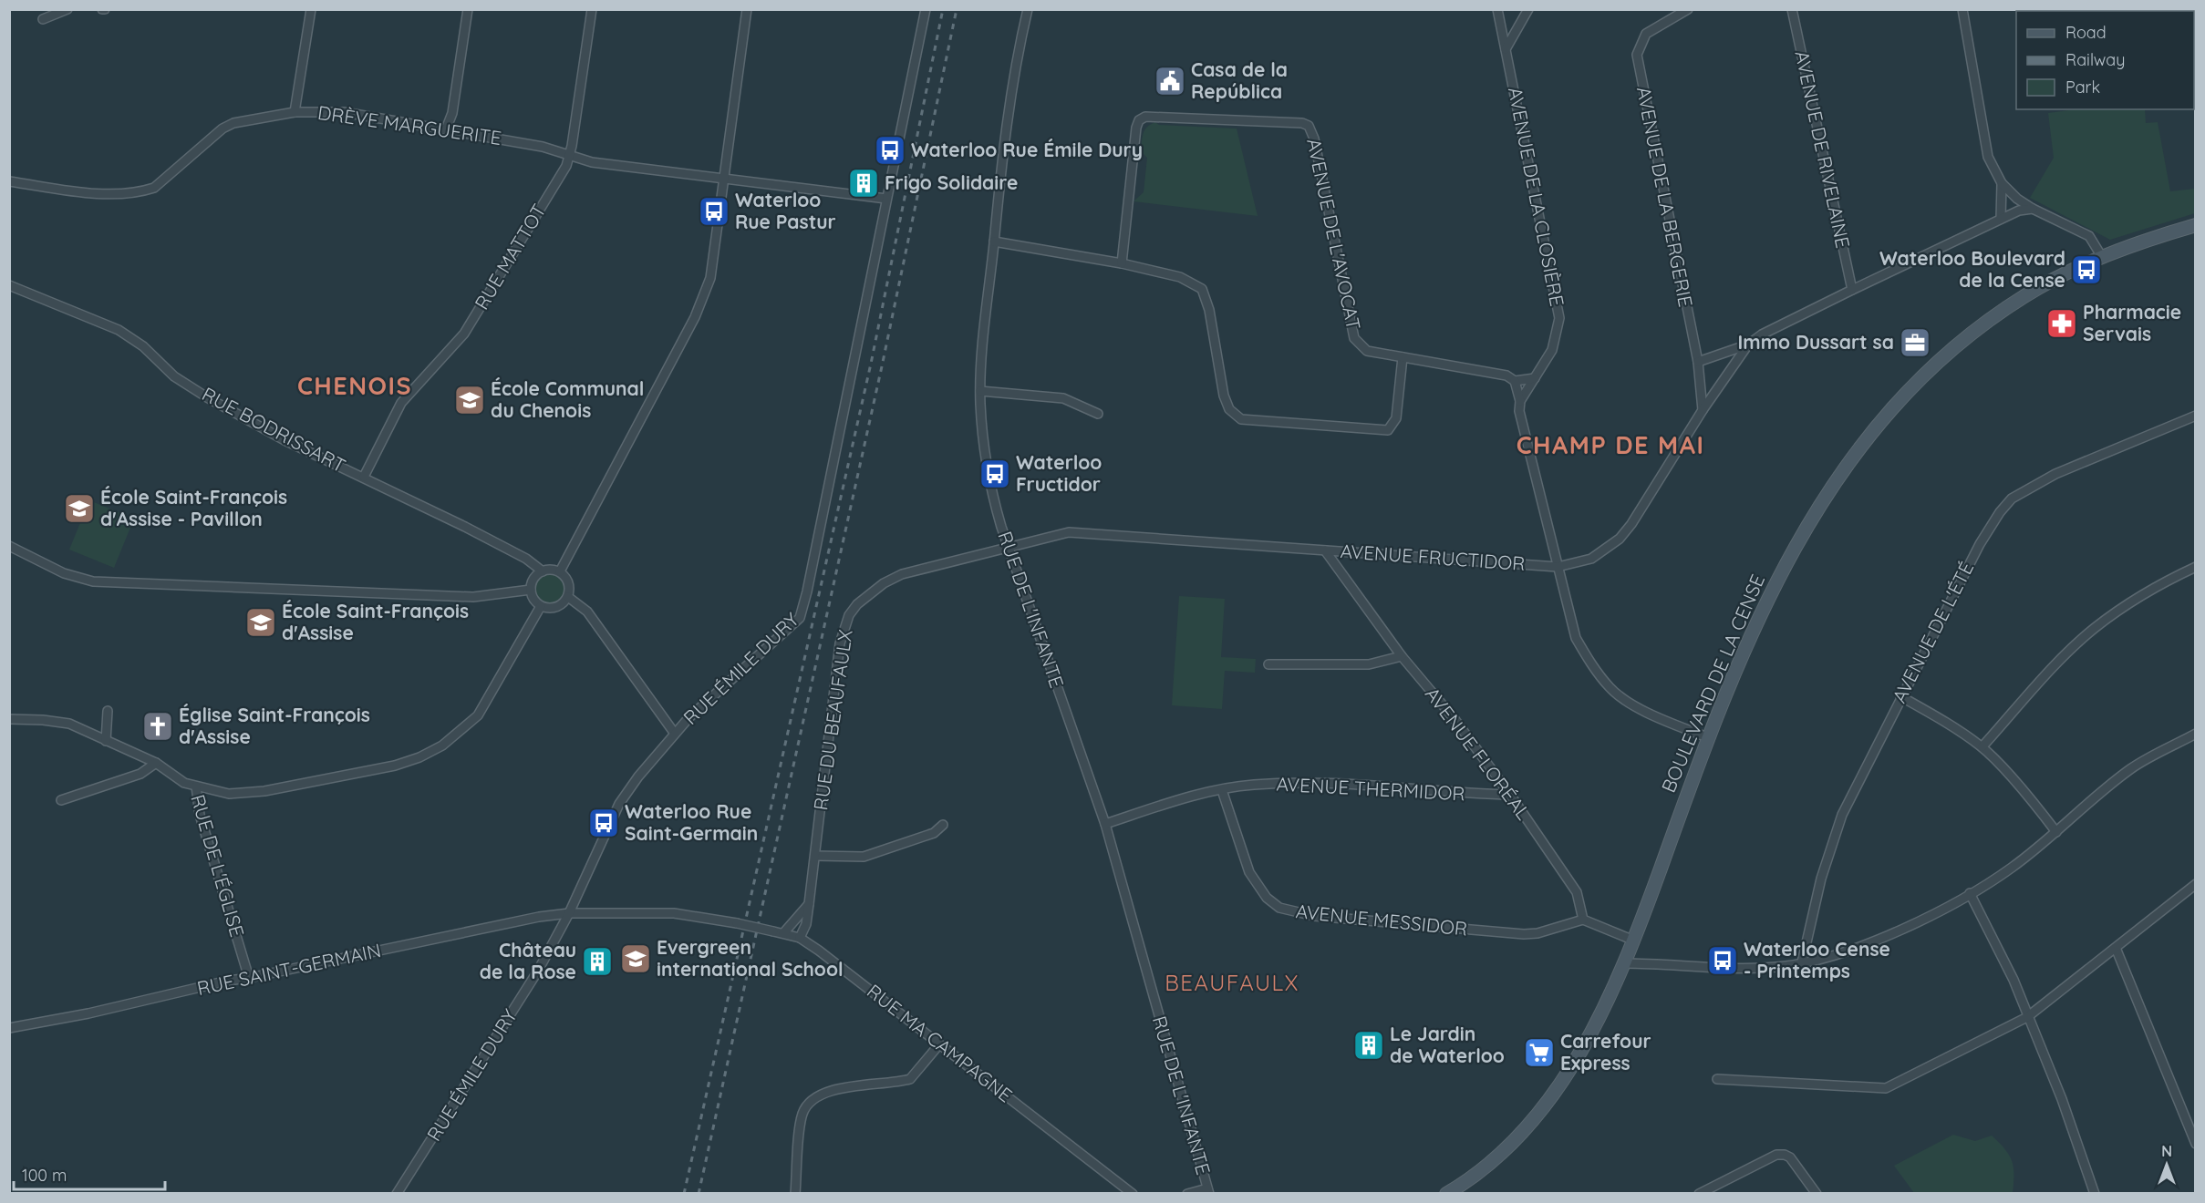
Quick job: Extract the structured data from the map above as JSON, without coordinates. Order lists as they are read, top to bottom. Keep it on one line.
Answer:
{"streets":{"main road":["BOULEVARD DE LA CENSE"],"street":["DRÈVE MARGUERITE","AVENUE DE RIVELAINE","AVENUE DE LA CLOSIÈRE","AVENUE DE LA BERGERIE","AVENUE DE L'AVOCAT","RUE MATTOT","RUE BODRISSART","AVENUE FRUCTIDOR","RUE DE L'INFANTE","AVENUE DE L'ÉTÉ","RUE ÉMILE DURY","RUE DU BEAUFAULX","AVENUE FLORÉAL","AVENUE THERMIDOR","RUE DE L'ÉGLISE","AVENUE MESSIDOR","RUE SAINT-GERMAIN","RUE MA CAMPAGNE"]},"crossings":[["DRÈVE MARGUERITE","RUE MATTOT"],["DRÈVE MARGUERITE","RUE ÉMILE DURY"],["AVENUE DE RIVELAINE","AVENUE FRUCTIDOR"],["AVENUE DE LA CLOSIÈRE","AVENUE DE L'AVOCAT"],["AVENUE DE LA BERGERIE","AVENUE FRUCTIDOR"],["RUE MATTOT","RUE BODRISSART"],["AVENUE FRUCTIDOR","RUE DE L'INFANTE"],["AVENUE FRUCTIDOR","RUE DU BEAUFAULX"],["AVENUE FRUCTIDOR","AVENUE FLORÉAL"],["RUE DE L'INFANTE","RUE DU BEAUFAULX"],["RUE DE L'INFANTE","AVENUE THERMIDOR"],["RUE ÉMILE DURY","RUE SAINT-GERMAIN"],["RUE ÉMILE DURY","RUE MA CAMPAGNE"],["RUE DU BEAUFAULX","RUE MA CAMPAGNE"],["AVENUE FLORÉAL","AVENUE THERMIDOR"],["AVENUE FLORÉAL","AVENUE MESSIDOR"],["AVENUE THERMIDOR","AVENUE MESSIDOR"],["RUE DE L'ÉGLISE","RUE SAINT-GERMAIN"],["RUE SAINT-GERMAIN","RUE MA CAMPAGNE"]],"districts":["CHENOIS","CHAMP DE MAI","BEAUFAULX"],"places":{"public building":["Casa de la República"],"bus stop":["Waterloo Rue Émile Dury","Waterloo Rue Pastur","Waterloo Boulevard de la Cense","Waterloo Fructidor","Waterloo Rue Saint-Germain","Waterloo Cense - Printemps"],"building":["Frigo Solidaire","Château de la Rose","Le Jardin de Waterloo"],"pharmacy":["Pharmacie Servais"],"office":["Immo Dussart sa"],"school or university":["École Communal du Chenois","École Saint-François d'Assise - Pavillon","École Saint-François d'Assise","Evergreen international School"],"church":["Église Saint-François d'Assise"],"supermarket":["Carrefour Express"]},"legend":["Road","Railway","Park"],"scale_bar":"100 m","north":"top"}
